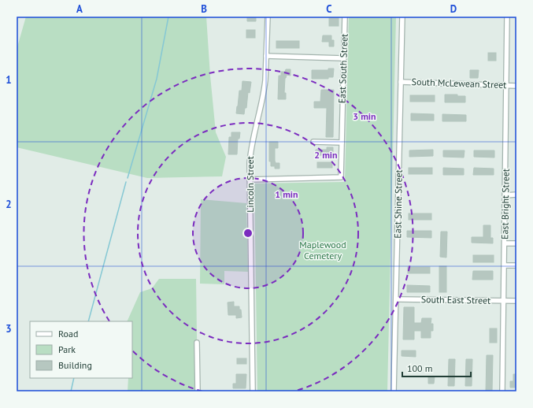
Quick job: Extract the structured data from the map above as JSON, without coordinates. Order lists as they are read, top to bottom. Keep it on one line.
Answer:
{"streets":{"street":["East South Street","South McLewean Street","Lincoln Street","East Shine Street","East Bright Street","South East Street"]},"crossings":[["East South Street","Lincoln Street"],["South McLewean Street","East Shine Street"],["South McLewean Street","East Bright Street"],["East Shine Street","South East Street"],["East Bright Street","South East Street"]],"parks":["Maplewood Cemetery"],"legend":["Road","Park","Building"],"scale_bar":"100 m","grid":{"columns":["A","B","C","D"],"rows":["1","2","3"]},"rings":["3 min","2 min","1 min"]}
